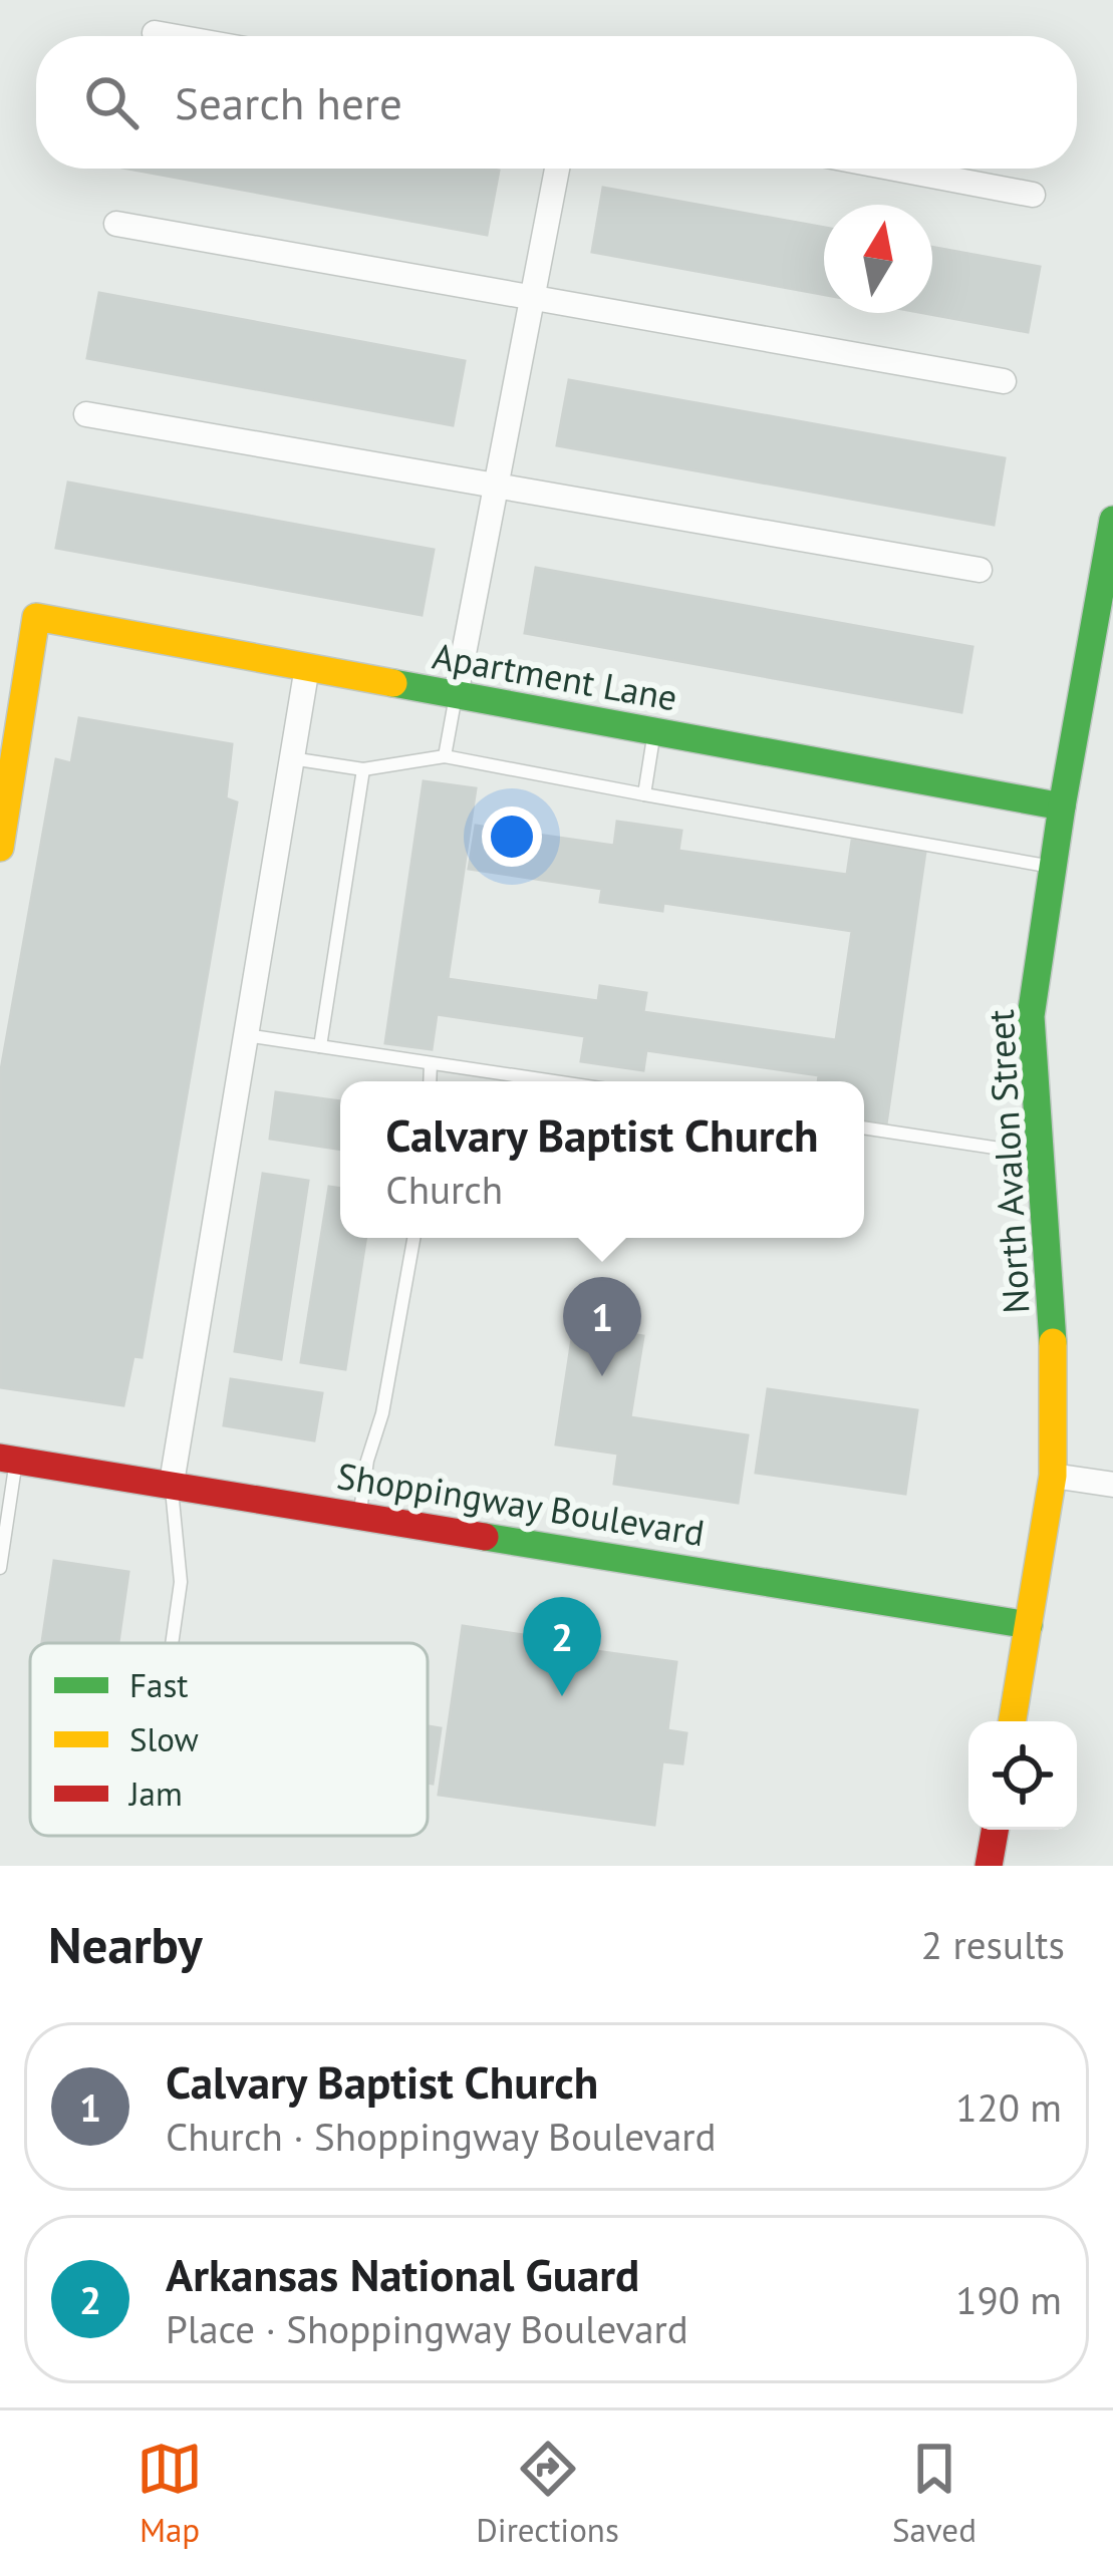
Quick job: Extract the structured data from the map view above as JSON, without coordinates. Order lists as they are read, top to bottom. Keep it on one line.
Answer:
{"streets":{"street":["Apartment Lane","North Avalon Street","Shoppingway Boulevard"]},"crossings":[["Apartment Lane","North Avalon Street"],["North Avalon Street","Shoppingway Boulevard"]],"legend":["Fast","Slow","Jam"],"north":"top","page":{"search":"Search here","popup":["Calvary Baptist Church","Church"],"pins":["1","2"],"heading":["Nearby","2 results"],"list":[{"mark":"1","name":"Calvary Baptist Church","note":"Church · Shoppingway Boulevard","value":"120 m"},{"mark":"2","name":"Arkansas National Guard","note":"Place · Shoppingway Boulevard","value":"190 m"}],"nav":["Map","Directions","Saved"]}}
